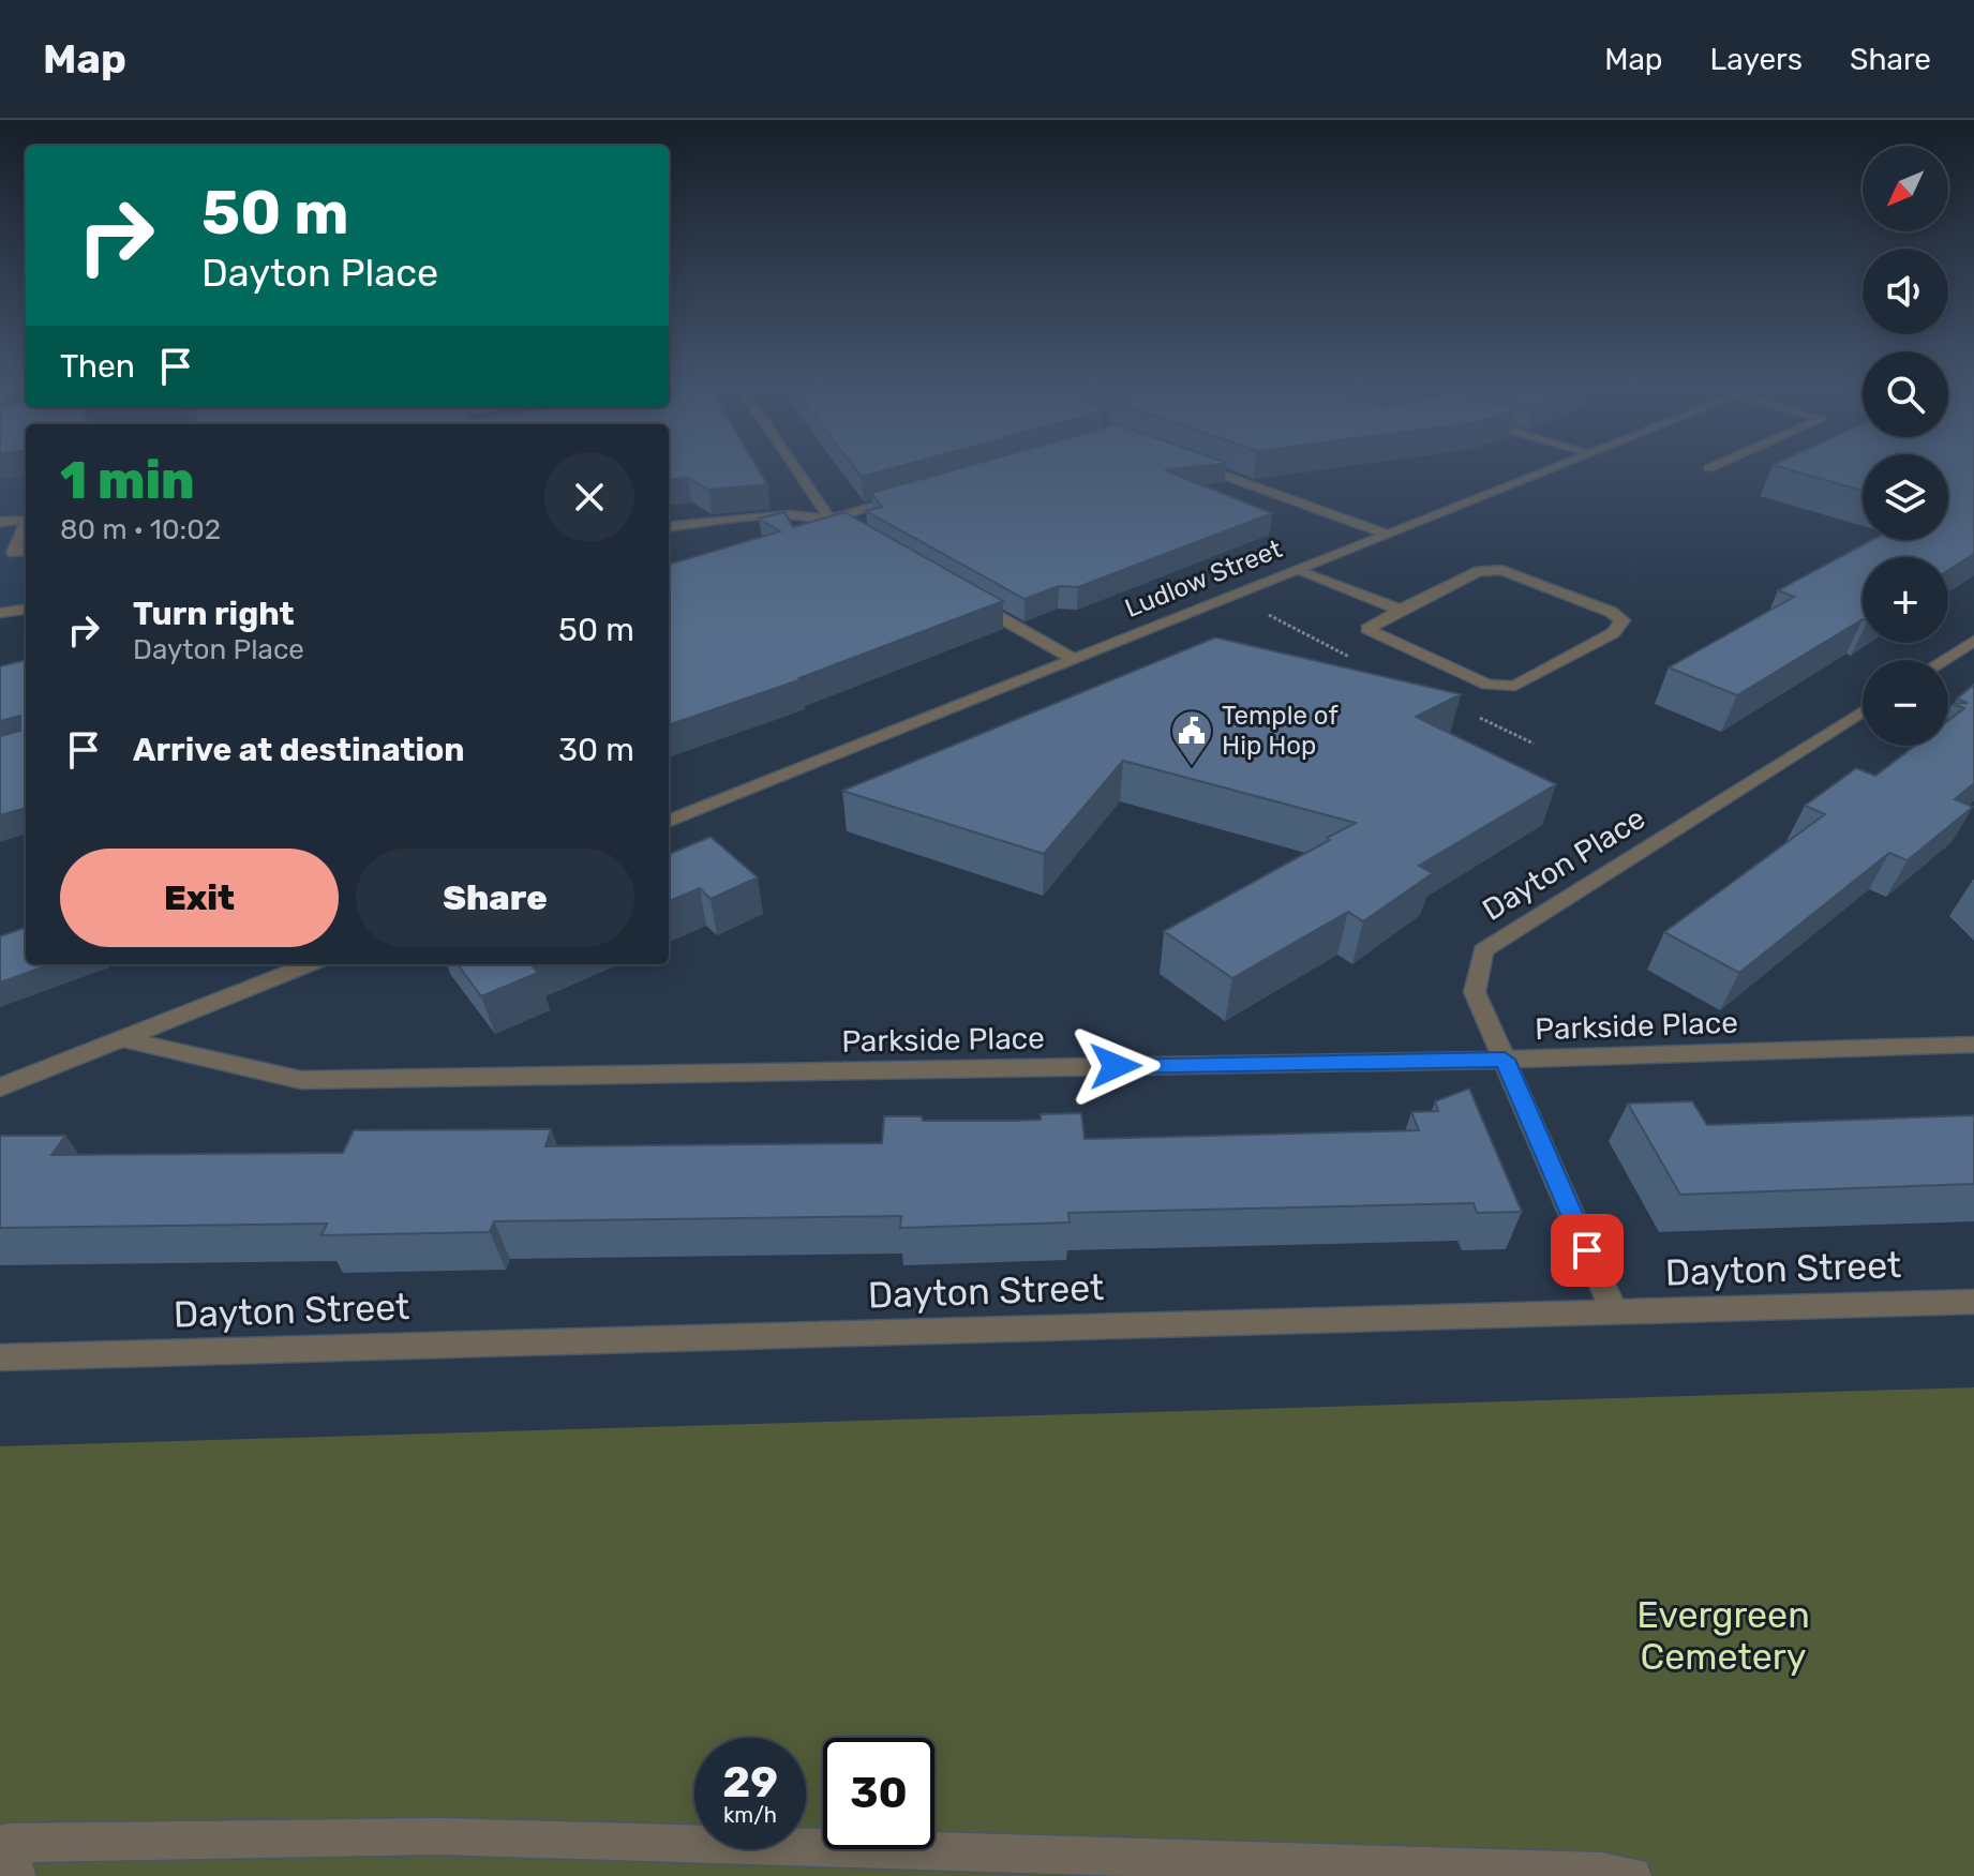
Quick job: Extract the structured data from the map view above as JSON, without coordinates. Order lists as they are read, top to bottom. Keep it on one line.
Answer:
{"streets":{"street":["Ludlow Street","Dayton Place","Parkside Place","Dayton Street"]},"crossings":[["Dayton Place","Parkside Place"],["Dayton Place","Dayton Street"]],"parks":["Evergreen Cemetery"],"places":{"public building":["Temple of Hip Hop"]},"north":"bottom left","page":{"header":"Map","nav":["Map","Layers","Share"],"map_buttons":["+","−"],"turn":["50 m","Dayton Place"],"then":"Then","heading":["1 min","80 m · 10:02"],"list":[{"name":"Turn right","note":"Dayton Place","value":"50 m"},{"name":"Arrive at destination","value":"30 m"}],"buttons":["Exit","Share"],"speed":"29 km/h","limit":"30"}}
